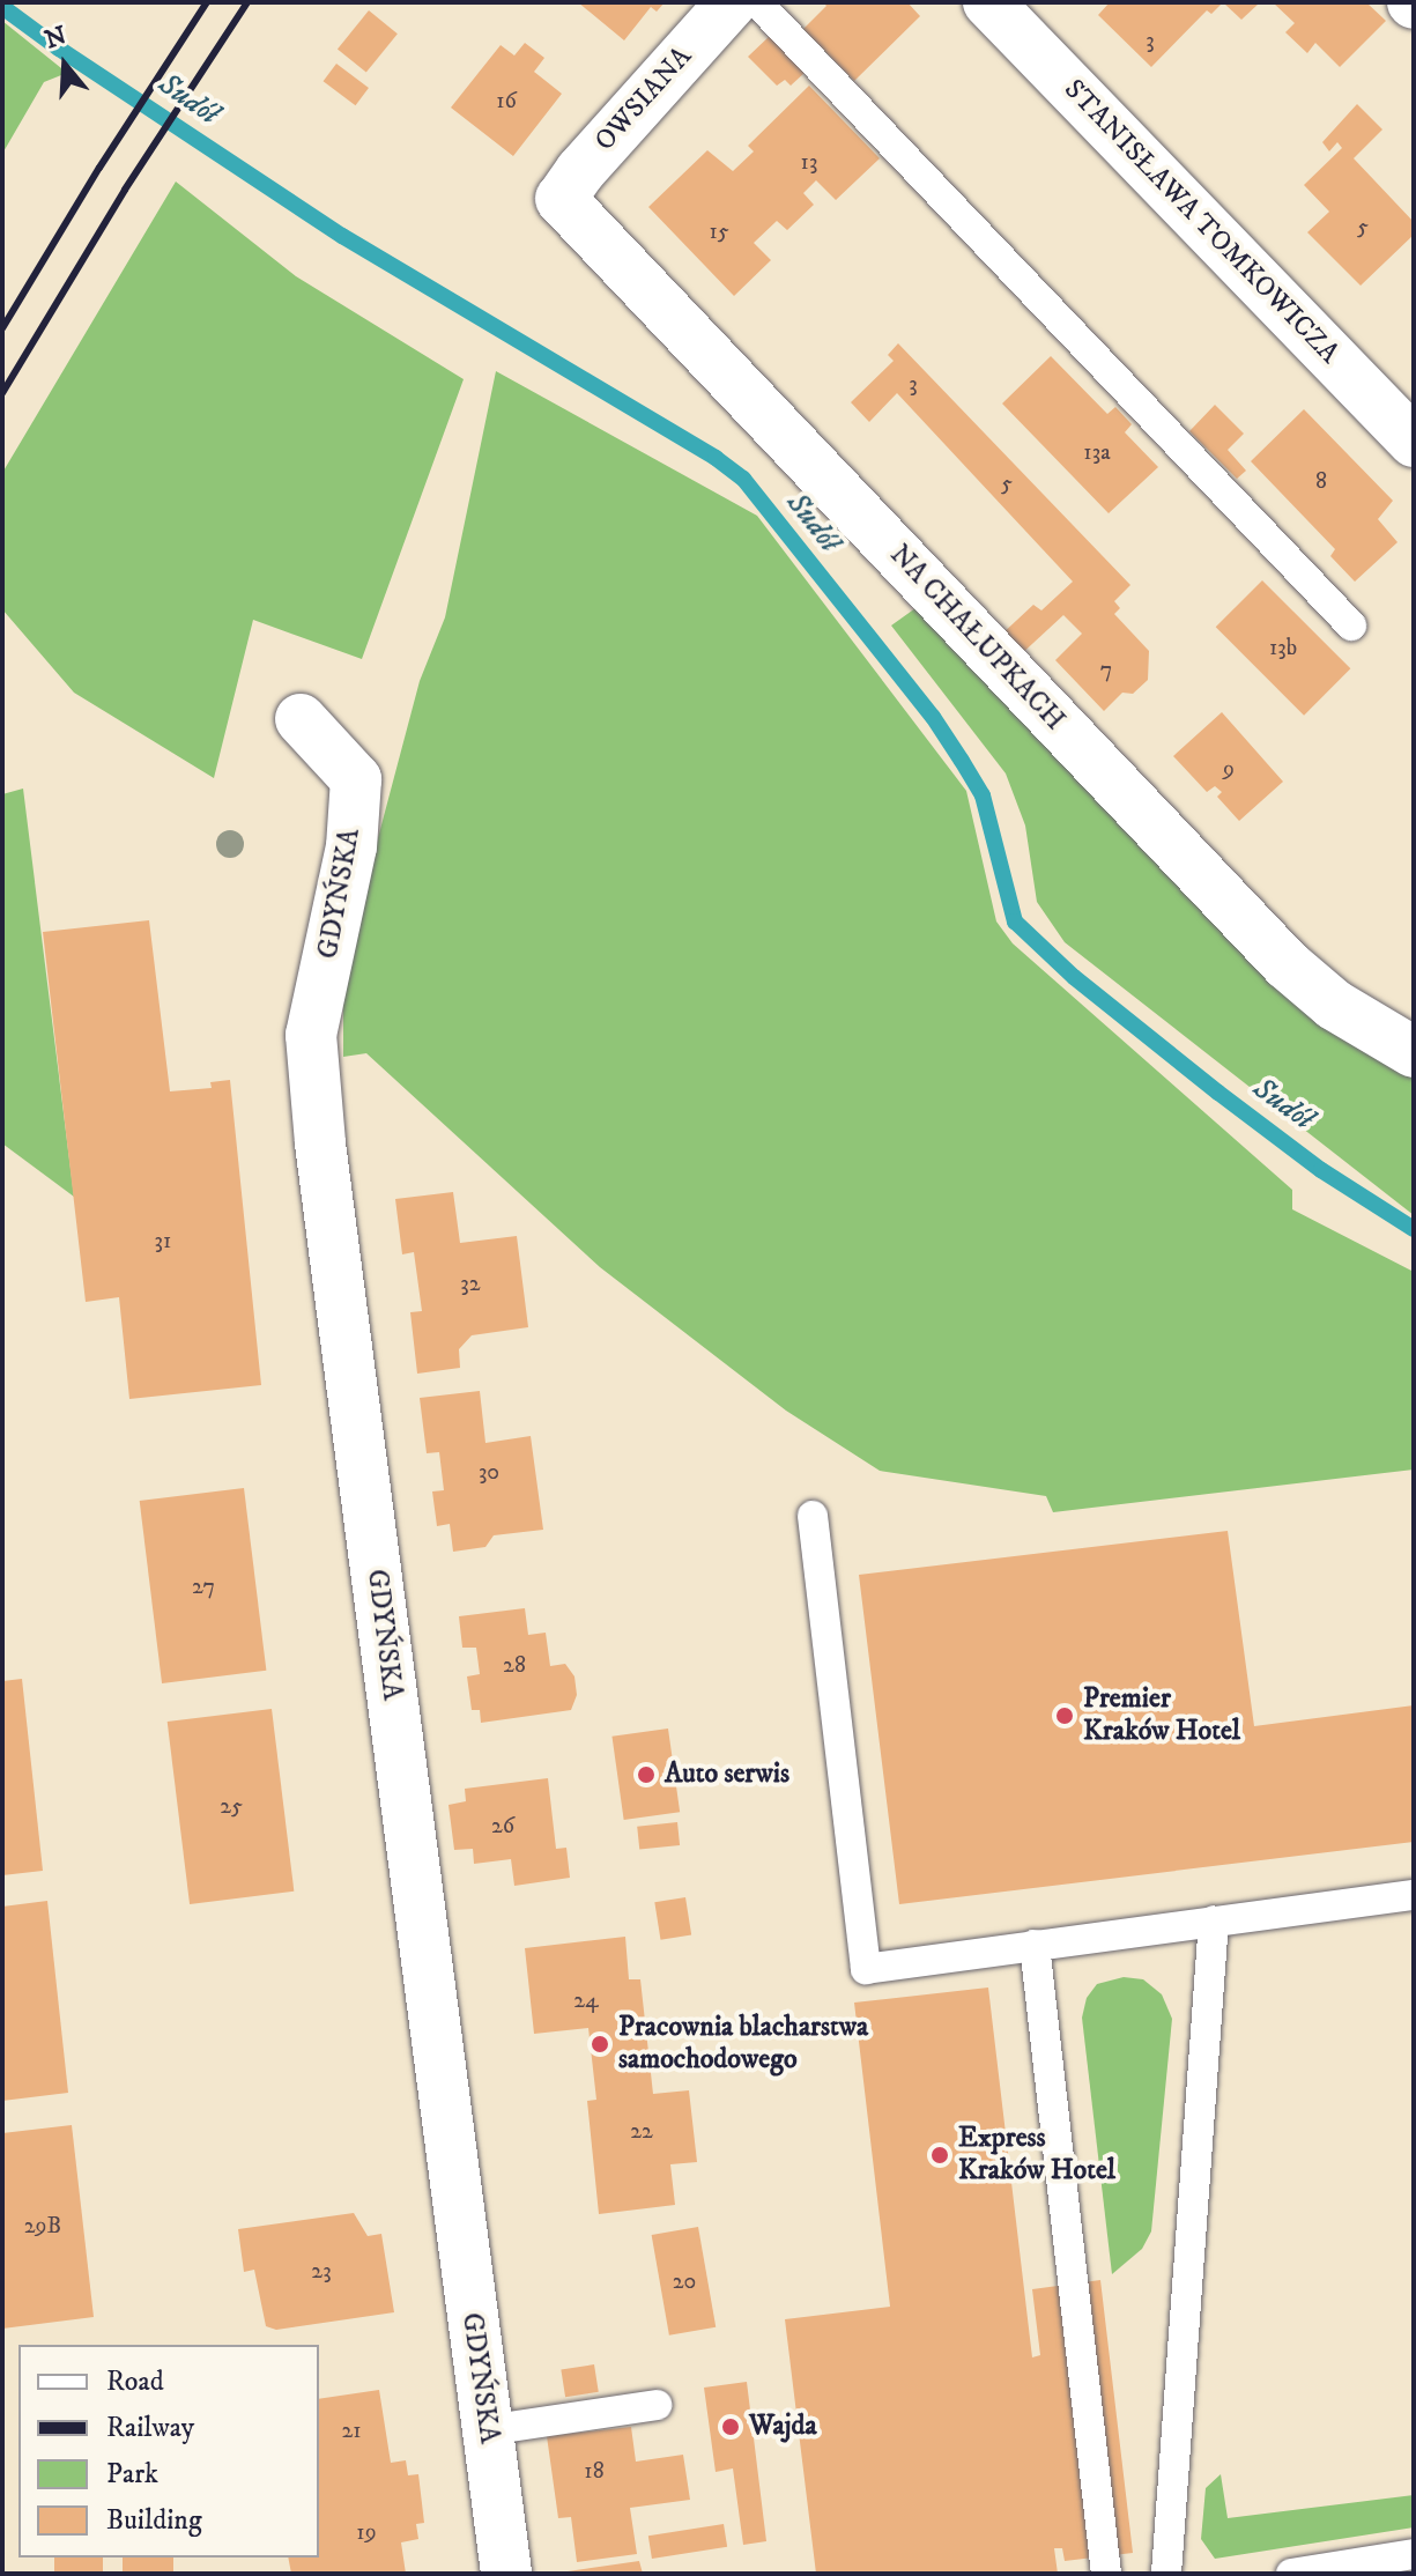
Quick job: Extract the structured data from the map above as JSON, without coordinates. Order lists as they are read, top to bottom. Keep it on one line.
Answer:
{"streets":{"street":["OWSIANA","STANISŁAWA TOMKOWICZA","NA CHAŁUPKACH","GDYŃSKA"]},"crossings":[["OWSIANA","NA CHAŁUPKACH"]],"water":["Sudół"],"places":["Premier Kraków Hotel","Auto serwis","Pracownia blacharstwa samochodowego","Express Kraków Hotel","Wajda"],"house_numbers":["3","16","13","5","15","3","13a","8","5","13b","7","9","31","32","30","27","28","25","26","24","22","29B","23","20","21","18","19"],"legend":["Road","Railway","Park","Building"],"north":"top"}
